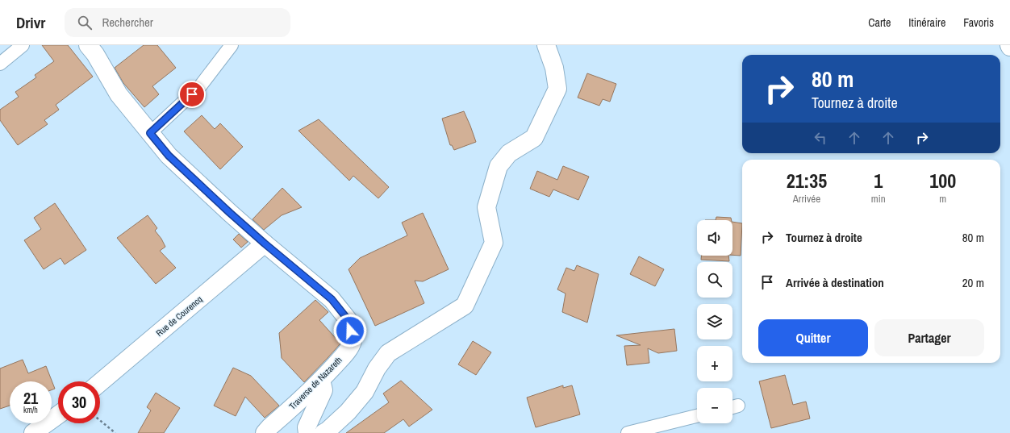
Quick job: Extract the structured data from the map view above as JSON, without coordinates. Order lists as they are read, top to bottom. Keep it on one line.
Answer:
{"streets":{"street":["Rue de Courencq","Traverse de Nazareth"]},"crossings":[["Rue de Courencq","Traverse de Nazareth"]],"page":{"header":"Drivr","search":"Rechercher","nav":["Carte","Itinéraire","Favoris"],"turn":["80 m","Tournez à droite"],"eta":["21:35","Arrivée","1","min","100","m"],"list":[{"name":"Tournez à droite","value":"80 m"},{"name":"Arrivée à destination","value":"20 m"}],"map_buttons":["+","−"],"buttons":["Quitter","Partager"],"speed":"21 km/h","limit":"30"}}
